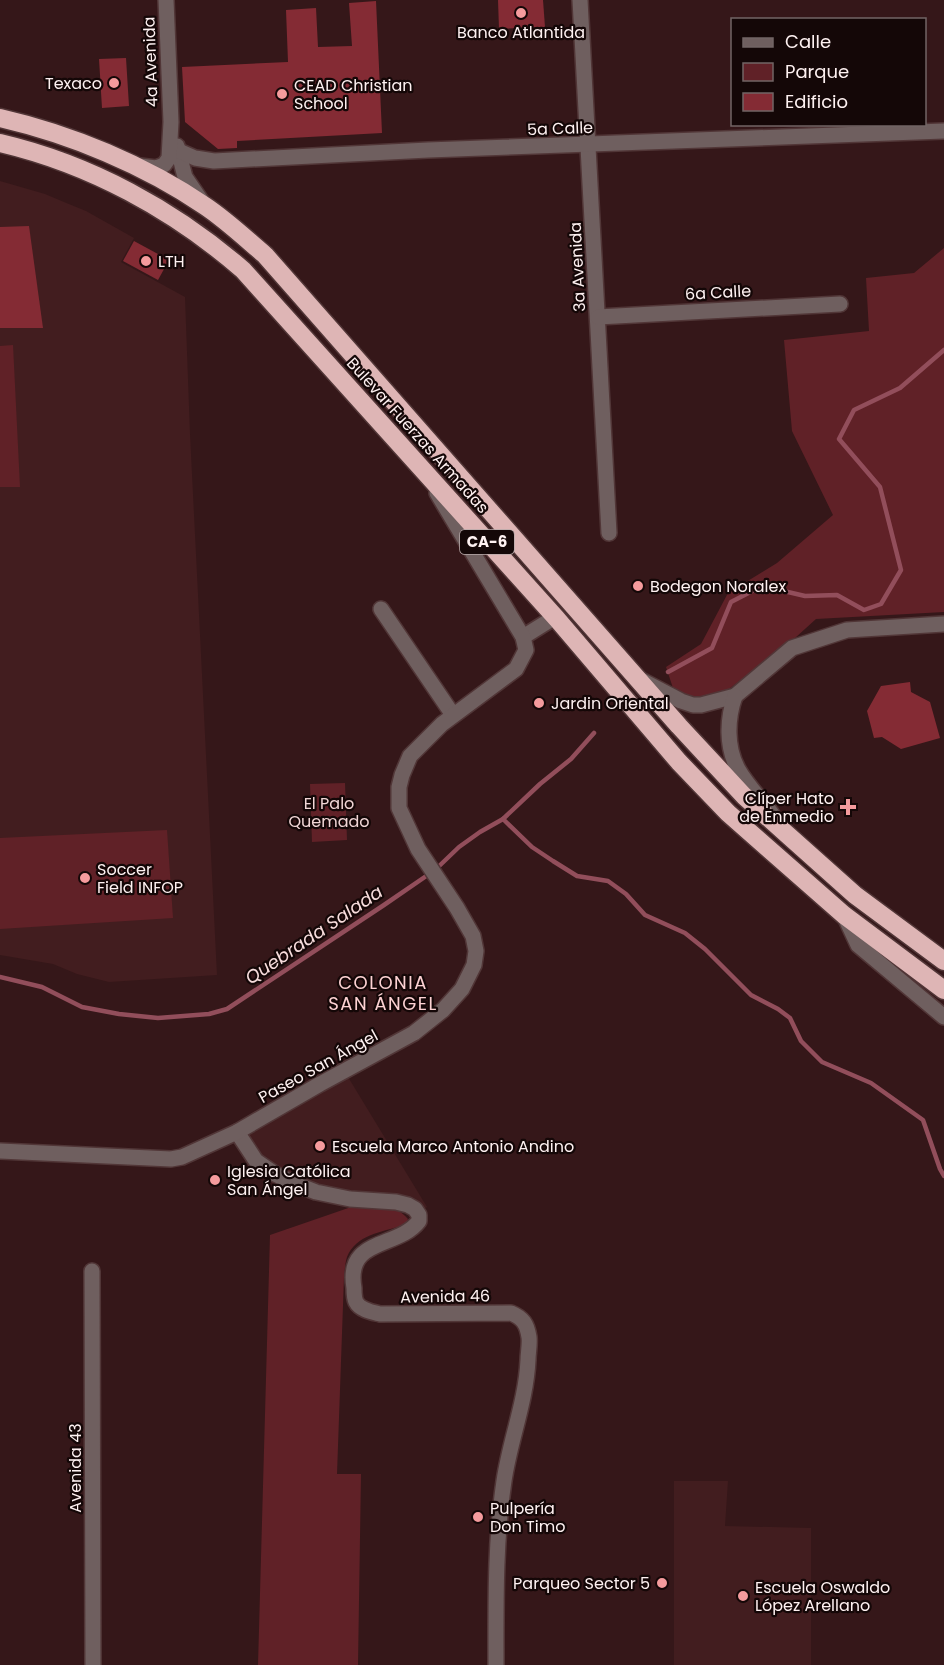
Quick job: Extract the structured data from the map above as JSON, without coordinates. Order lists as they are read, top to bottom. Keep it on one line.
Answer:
{"streets":{"highway":["Bulevar Fuerzas Armadas","CA-6"],"street":["4a Avenida","5a Calle","3a Avenida","6a Calle","Paseo San Ángel","Avenida 46","Avenida 43"]},"crossings":[["4a Avenida","5a Calle"],["4a Avenida","Bulevar Fuerzas Armadas"],["5a Calle","3a Avenida"],["3a Avenida","6a Calle"],["Paseo San Ángel","Avenida 46"]],"districts":["COLONIA SAN ÁNGEL"],"water":["Quebrada Salada"],"parks":["El Palo Quemado"],"places":{"other":["Banco Atlantida","Texaco","CEAD Christian School","LTH","Bodegon Noralex","Jardin Oriental","Soccer Field INFOP","Escuela Marco Antonio Andino","Iglesia Católica San Ángel","Pulpería Don Timo","Parqueo Sector 5","Escuela Oswaldo López Arellano"],"health":["Clíper Hato de Enmedio"]},"legend":["Calle","Parque","Edificio"]}
